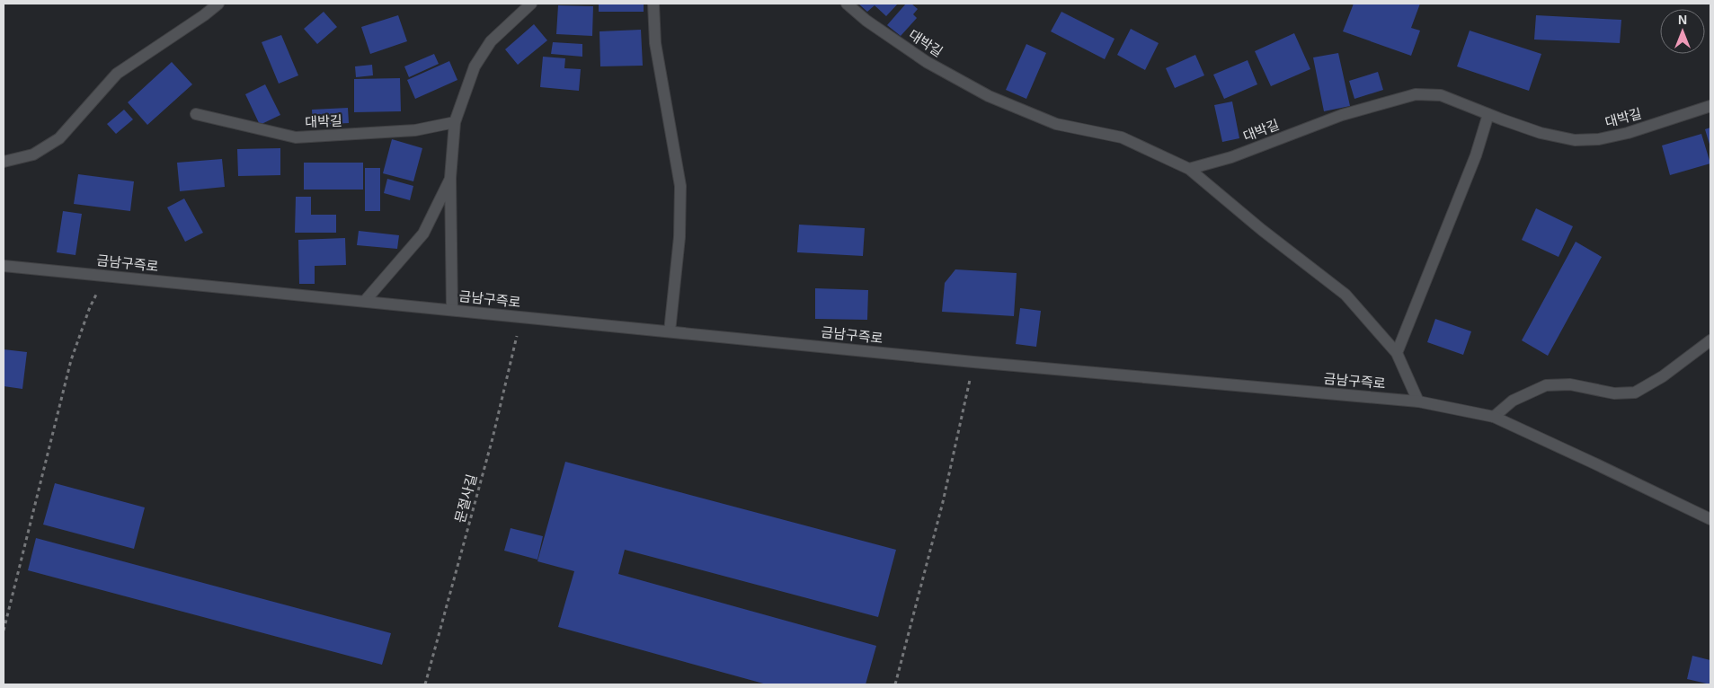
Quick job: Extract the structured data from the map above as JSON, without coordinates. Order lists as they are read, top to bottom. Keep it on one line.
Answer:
{"streets":{"street":["대박길","금남구즉로"],"path":["문절사길"]},"crossings":[["금남구즉로","문절사길"]],"north":"top"}
